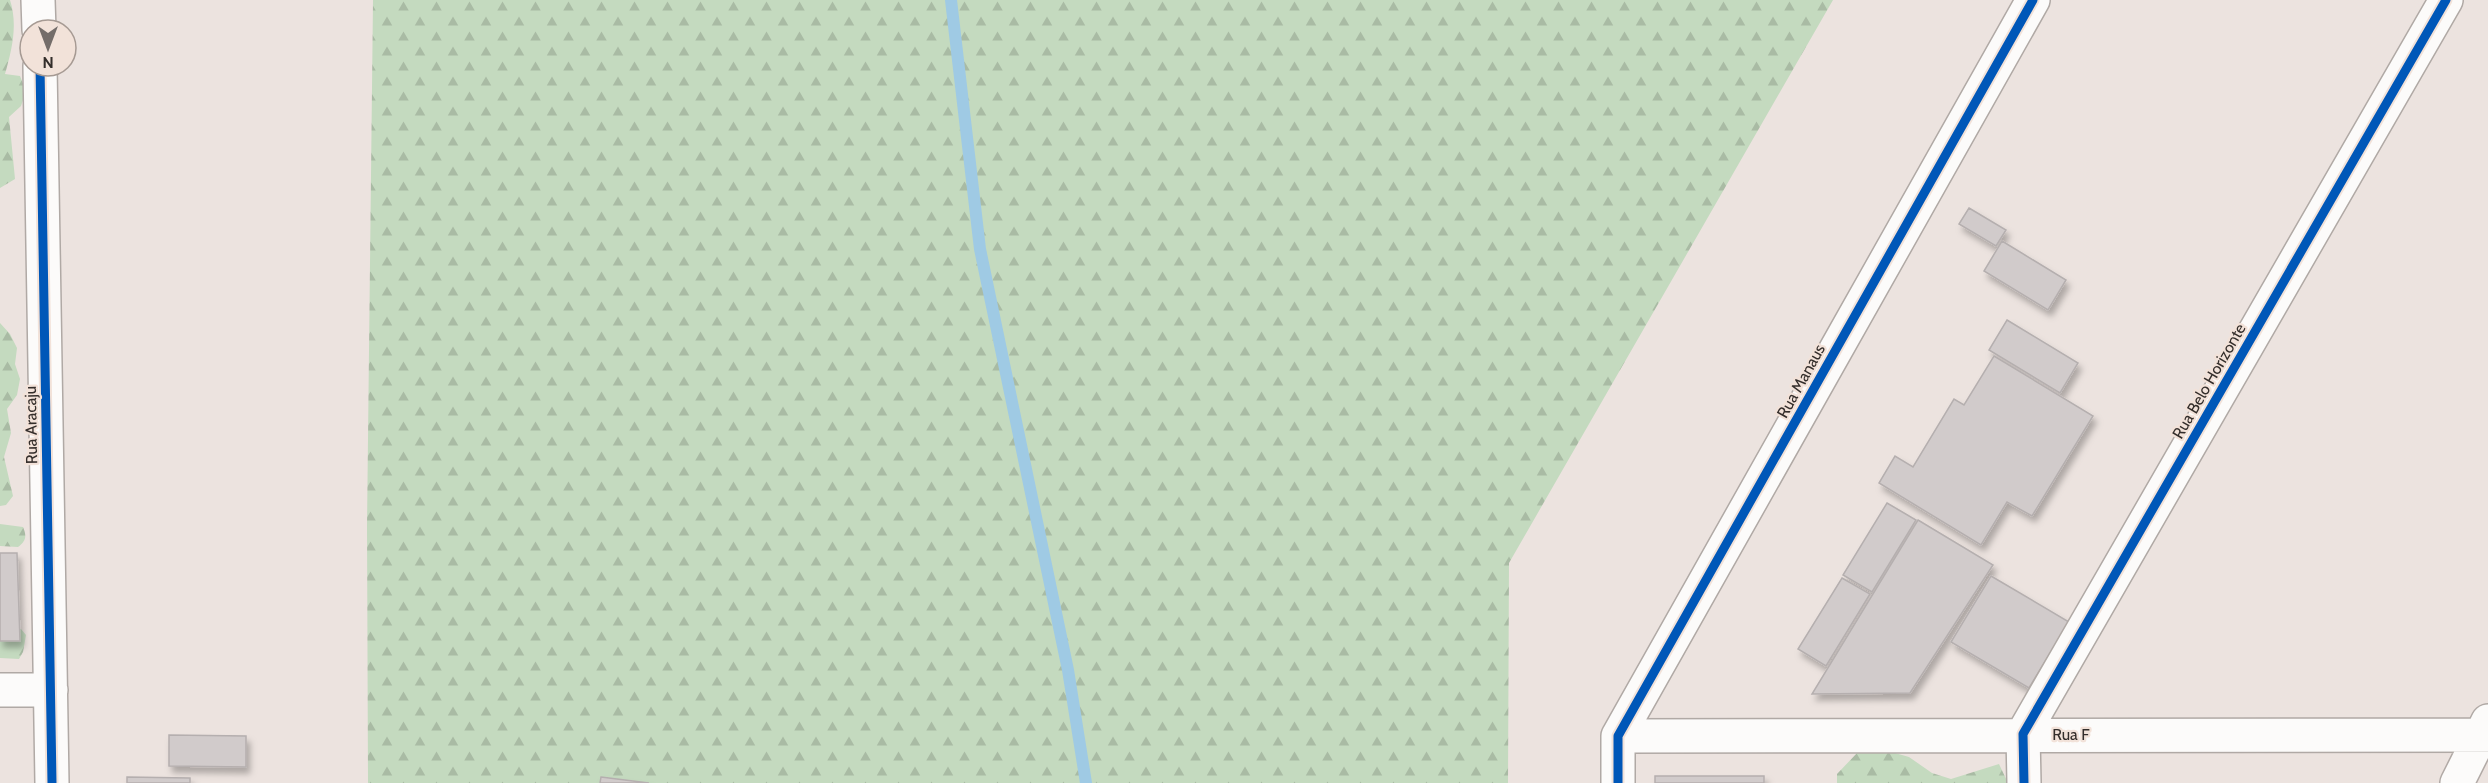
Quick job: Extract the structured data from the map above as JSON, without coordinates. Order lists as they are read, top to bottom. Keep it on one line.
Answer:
{"streets":{"street":["Rua Manaus","Rua Belo Horizonte","Rua Aracaju","Rua F"]},"crossings":[["Rua Manaus","Rua F"],["Rua Belo Horizonte","Rua F"]],"north":"bottom"}
